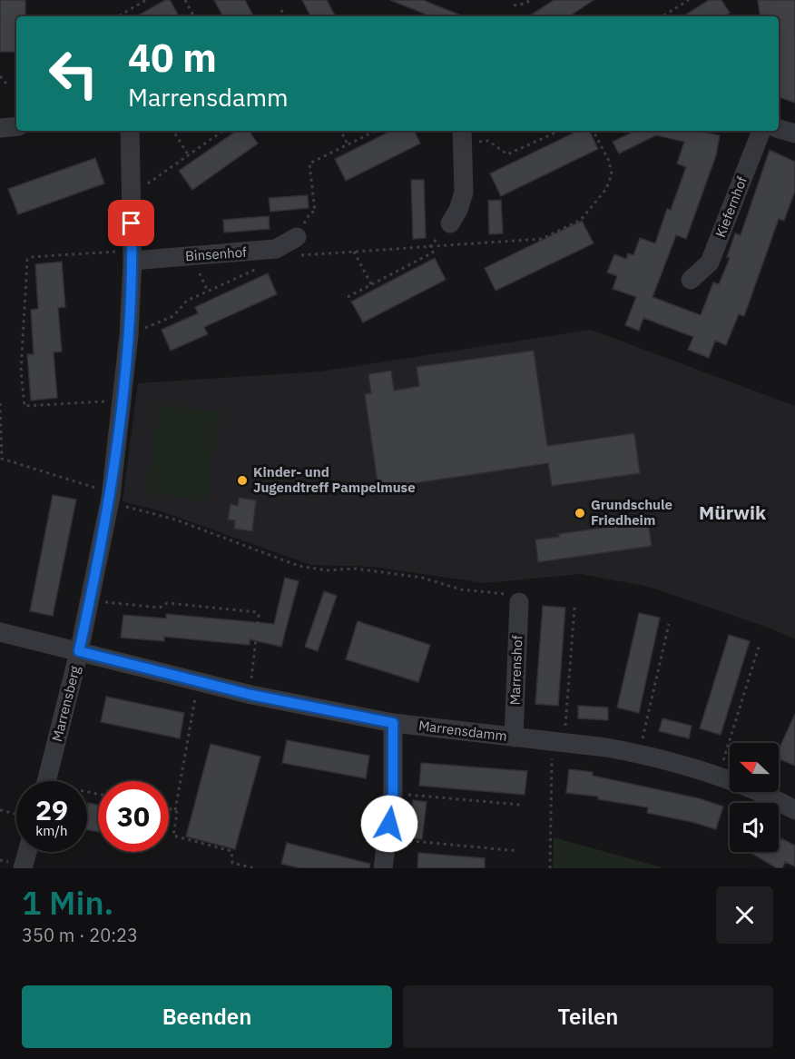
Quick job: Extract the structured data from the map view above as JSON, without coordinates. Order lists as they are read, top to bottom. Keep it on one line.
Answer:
{"streets":{"street":["Kiefernhof","Binsenhof","Marrenshof","Marrensberg","Marrensdamm"]},"crossings":[["Binsenhof","Marrensberg"],["Marrenshof","Marrensdamm"],["Marrensberg","Marrensdamm"]],"districts":["Mürwik"],"places":["Kinder- und Jugendtreff Pampelmuse","Grundschule Friedheim"],"north":"left","page":{"turn":["40 m","Marrensdamm"],"speed":"29 km/h","limit":"30","heading":["1 Min.","350 m · 20:23"],"buttons":["Beenden","Teilen"]}}
